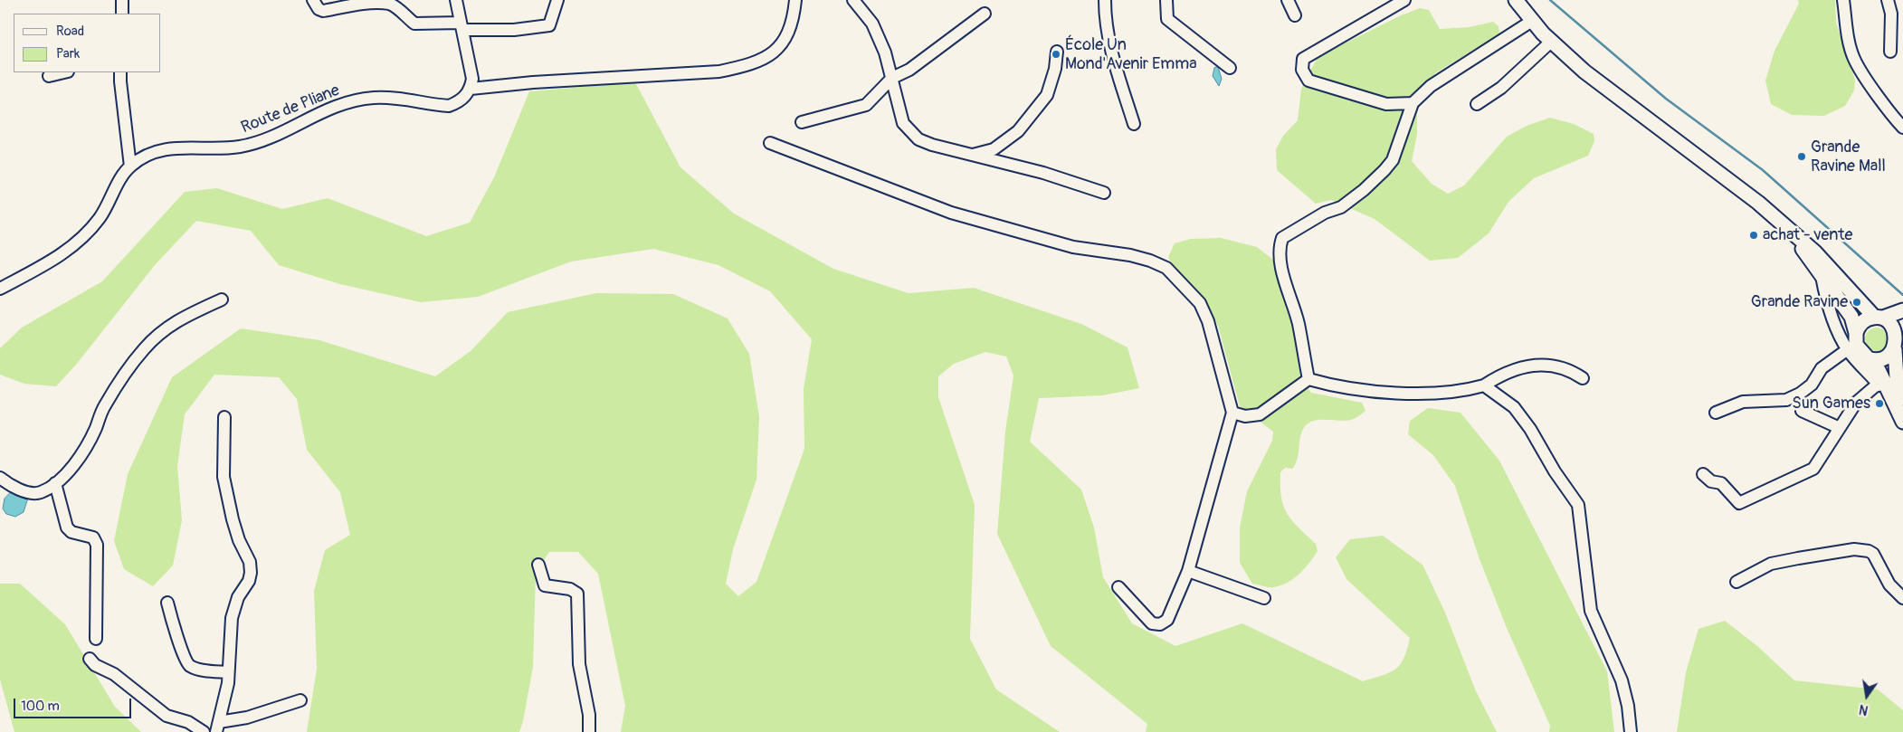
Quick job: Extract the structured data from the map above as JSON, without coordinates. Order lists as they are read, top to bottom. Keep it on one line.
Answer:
{"streets":{"street":["Route de Pliane"]},"places":["École Un Mond'Avenir Emma","Grande Ravine Mall","achat - vente","Grande Ravine","Sun Games"],"legend":["Road","Park"],"scale_bar":"100 m","north":"bottom"}
